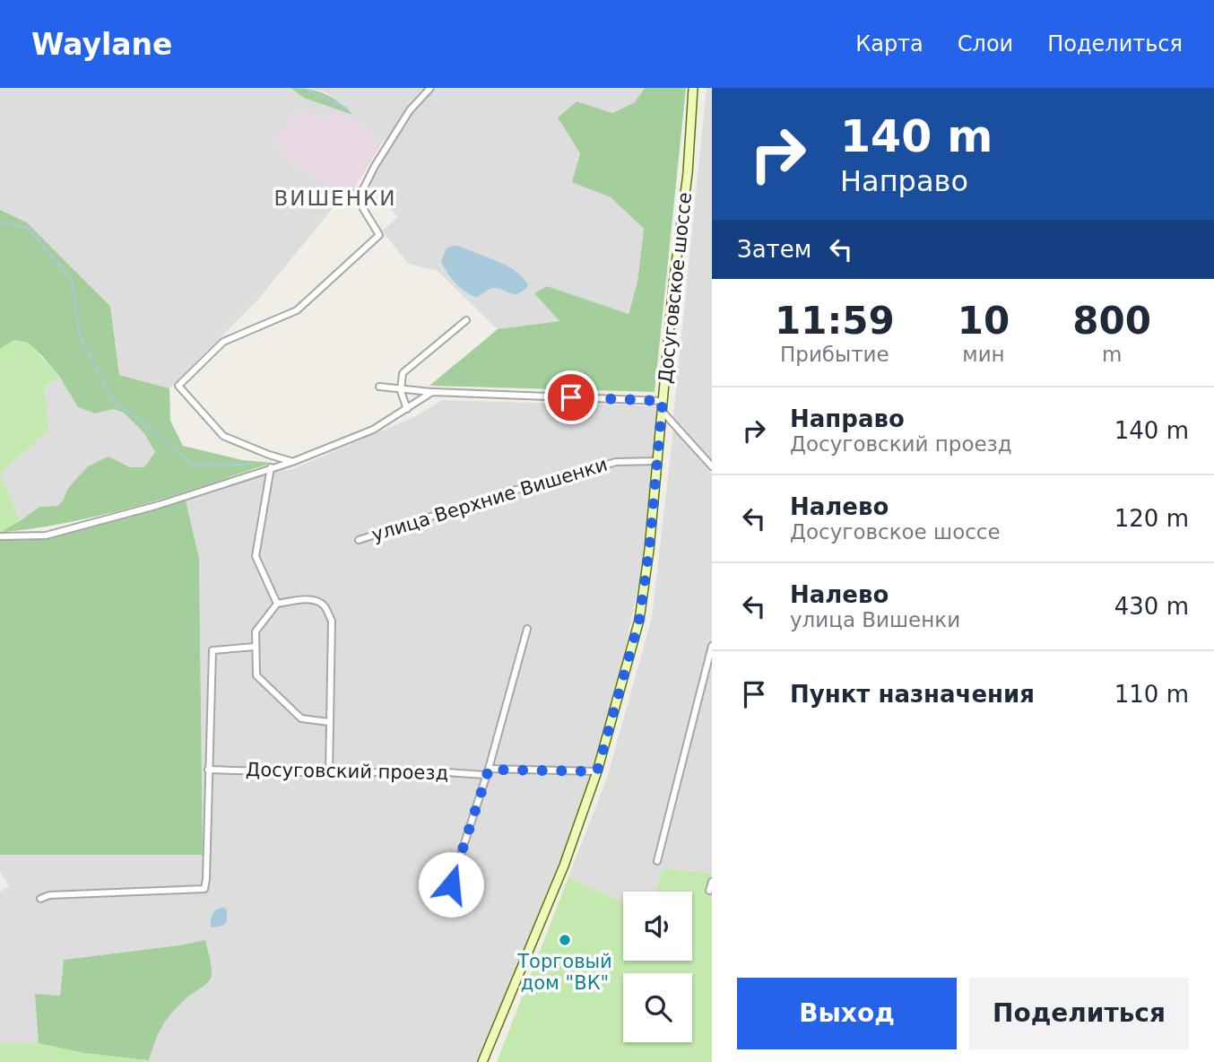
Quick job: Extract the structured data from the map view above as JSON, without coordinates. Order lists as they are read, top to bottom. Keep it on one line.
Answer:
{"streets":{"main road":["Досуговское шоссе"],"street":["улица Верхние Вишенки","Досуговский проезд"]},"crossings":[["Досуговское шоссе","улица Верхние Вишенки"],["Досуговское шоссе","Досуговский проезд"]],"districts":["ВИШЕНКИ"],"places":["Торговый дом \"ВК\""],"page":{"header":"Waylane","nav":["Карта","Слои","Поделиться"],"turn":["140 m","Направо"],"then":"Затем","eta":["11:59","Прибытие","10","мин","800","m"],"list":[{"name":"Направо","note":"Досуговский проезд","value":"140 m"},{"name":"Налево","note":"Досуговское шоссе","value":"120 m"},{"name":"Налево","note":"улица Вишенки","value":"430 m"},{"name":"Пункт назначения","value":"110 m"}],"buttons":["Выход","Поделиться"]}}
